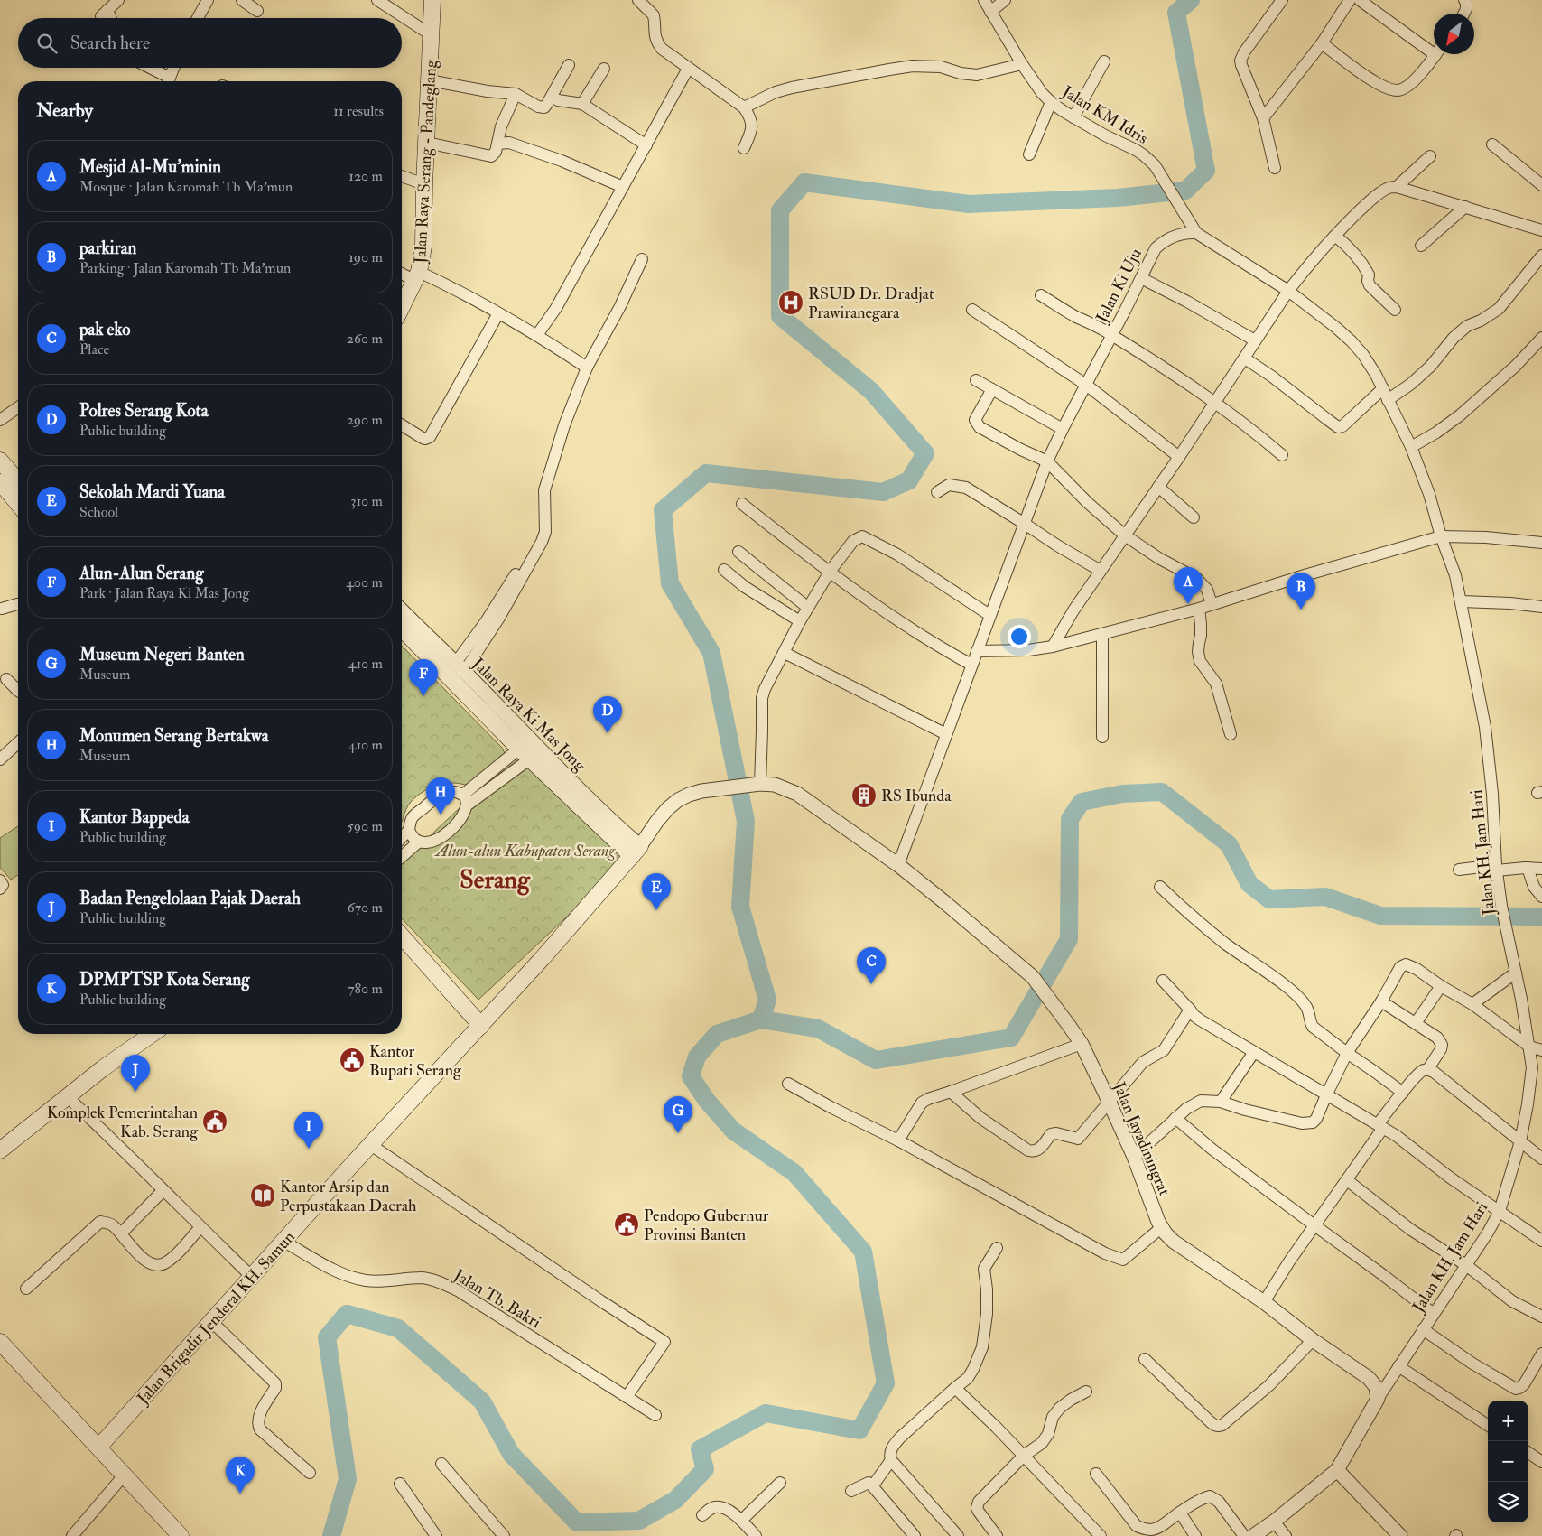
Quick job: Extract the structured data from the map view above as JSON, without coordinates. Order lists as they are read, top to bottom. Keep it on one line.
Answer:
{"streets":{"main road":["Jalan Raya Serang - Pandeglang","Jalan Brigadir Jenderal KH. Samun"],"street":["Jalan KM Idris","Jalan Ki Uju","Jalan Raya Ki Mas Jong","Jalan KH. Jam Hari","Jalan Jayadiningrat","Jalan Tb. Bakri"]},"crossings":[["Jalan KM Idris","Jalan Ki Uju"],["Jalan Ki Uju","Jalan Jayadiningrat"],["Jalan KH. Jam Hari","Jalan Jayadiningrat"],["Jalan Tb. Bakri","Jalan Brigadir Jenderal KH. Samun"]],"districts":["Serang"],"parks":["Alun-alun Kabupaten Serang"],"places":{"hospital":["RSUD Dr. Dradjat Prawiranegara"],"building":["RS Ibunda"],"public building":["Kantor Bupati Serang","Komplek Pemerintahan Kab. Serang","Pendopo Gubernur Provinsi Banten"],"library":["Kantor Arsip dan Perpustakaan Daerah"]},"north":"bottom left","page":{"search":"Search here","heading":["Nearby","11 results"],"list":[{"mark":"A","name":"Mesjid Al-Mu'minin","note":"Mosque · Jalan Karomah Tb Ma'mun","value":"120 m"},{"mark":"B","name":"parkiran","note":"Parking · Jalan Karomah Tb Ma'mun","value":"190 m"},{"mark":"C","name":"pak eko","note":"Place","value":"260 m"},{"mark":"D","name":"Polres Serang Kota","note":"Public building","value":"290 m"},{"mark":"E","name":"Sekolah Mardi Yuana","note":"School","value":"310 m"},{"mark":"F","name":"Alun-Alun Serang","note":"Park · Jalan Raya Ki Mas Jong","value":"400 m"},{"mark":"G","name":"Museum Negeri Banten","note":"Museum","value":"410 m"},{"mark":"H","name":"Monumen Serang Bertakwa","note":"Museum","value":"410 m"},{"mark":"I","name":"Kantor Bappeda","note":"Public building","value":"590 m"},{"mark":"J","name":"Badan Pengelolaan Pajak Daerah","note":"Public building","value":"670 m"},{"mark":"K","name":"DPMPTSP Kota Serang","note":"Public building","value":"780 m"}],"pins":["A","B","F","D","H","E","C","J","G","I","K"],"map_buttons":["+","−"]}}
